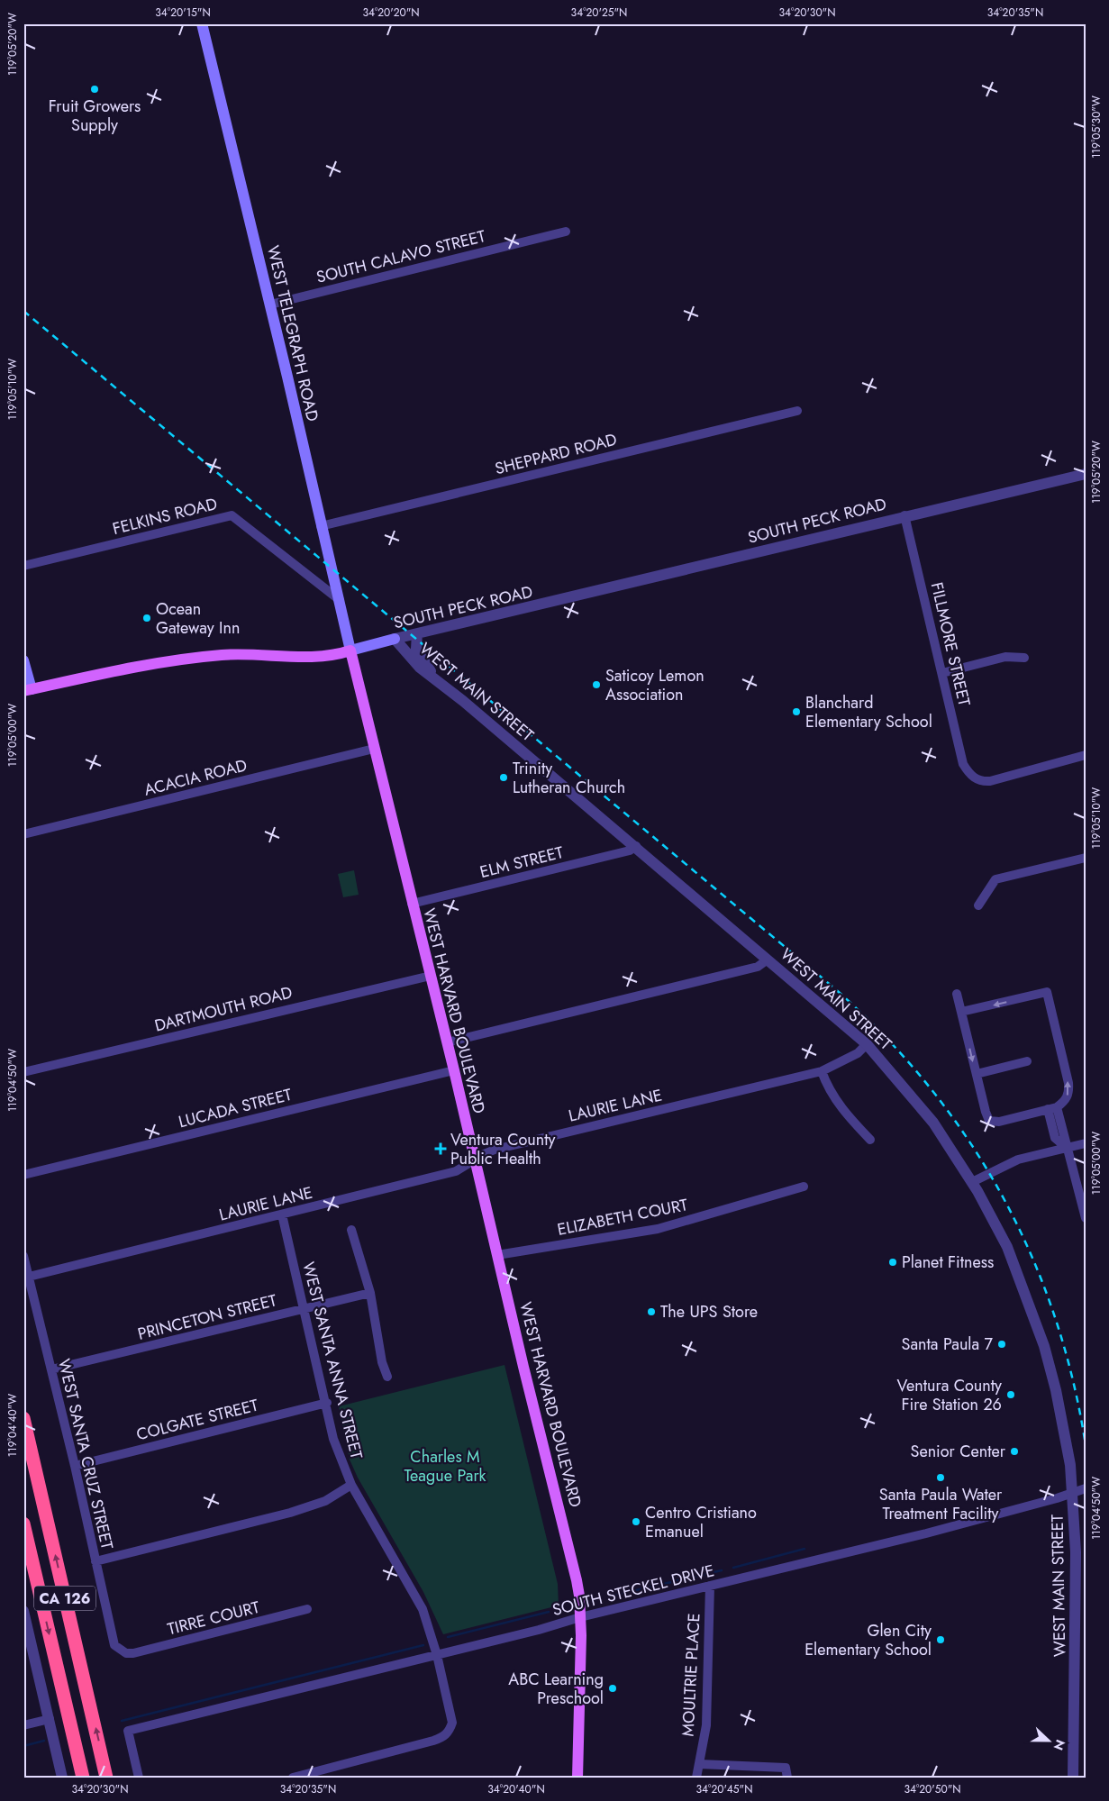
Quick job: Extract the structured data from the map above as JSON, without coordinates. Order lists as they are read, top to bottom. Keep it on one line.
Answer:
{"streets":{"highway":["CA 126"],"main road":["WEST TELEGRAPH ROAD","SOUTH PECK ROAD","WEST HARVARD BOULEVARD"],"street":["SOUTH CALAVO STREET","SHEPPARD ROAD","FELKINS ROAD","FILLMORE STREET","WEST MAIN STREET","ACACIA ROAD","ELM STREET","DARTMOUTH ROAD","LAURIE LANE","LUCADA STREET","ELIZABETH COURT","PRINCETON STREET","WEST SANTA ANNA STREET","COLGATE STREET","WEST SANTA CRUZ STREET","SOUTH STECKEL DRIVE","TIRRE COURT","MOULTRIE PLACE"]},"crossings":[["SOUTH CALAVO STREET","WEST TELEGRAPH ROAD"],["WEST TELEGRAPH ROAD","SHEPPARD ROAD"],["WEST TELEGRAPH ROAD","FELKINS ROAD"],["WEST TELEGRAPH ROAD","SOUTH PECK ROAD"],["WEST TELEGRAPH ROAD","WEST HARVARD BOULEVARD"],["SOUTH PECK ROAD","FILLMORE STREET"],["SOUTH PECK ROAD","WEST MAIN STREET"],["SOUTH PECK ROAD","WEST HARVARD BOULEVARD"],["WEST MAIN STREET","ELM STREET"],["WEST MAIN STREET","LAURIE LANE"],["WEST MAIN STREET","SOUTH STECKEL DRIVE"],["ACACIA ROAD","WEST HARVARD BOULEVARD"],["ELM STREET","WEST HARVARD BOULEVARD"],["DARTMOUTH ROAD","WEST HARVARD BOULEVARD"],["WEST HARVARD BOULEVARD","LAURIE LANE"],["WEST HARVARD BOULEVARD","LUCADA STREET"],["WEST HARVARD BOULEVARD","ELIZABETH COURT"],["WEST HARVARD BOULEVARD","SOUTH STECKEL DRIVE"],["LAURIE LANE","WEST SANTA ANNA STREET"],["LAURIE LANE","WEST SANTA CRUZ STREET"],["PRINCETON STREET","WEST SANTA ANNA STREET"],["PRINCETON STREET","WEST SANTA CRUZ STREET"],["WEST SANTA ANNA STREET","COLGATE STREET"],["WEST SANTA ANNA STREET","SOUTH STECKEL DRIVE"],["COLGATE STREET","WEST SANTA CRUZ STREET"],["WEST SANTA CRUZ STREET","TIRRE COURT"],["SOUTH STECKEL DRIVE","MOULTRIE PLACE"]],"parks":["Charles M Teague Park"],"places":{"other":["Fruit Growers Supply","Ocean Gateway Inn","Saticoy Lemon Association","Blanchard Elementary School","Trinity Lutheran Church","Planet Fitness","The UPS Store","Santa Paula 7","Ventura County Fire Station 26","Senior Center","Santa Paula Water Treatment Facility","Centro Cristiano Emanuel","Glen City Elementary School","ABC Learning Preschool"],"health":["Ventura County Public Health"]},"north":"right","coordinates":["34°20'15\"N","34°20'20\"N","34°20'25\"N","34°20'30\"N","34°20'35\"N","119°05'20\"W","119°05'30\"W","119°05'10\"W","119°05'00\"W","119°04'50\"W","119°04'40\"W","34°20'40\"N","34°20'45\"N","34°20'50\"N"]}
